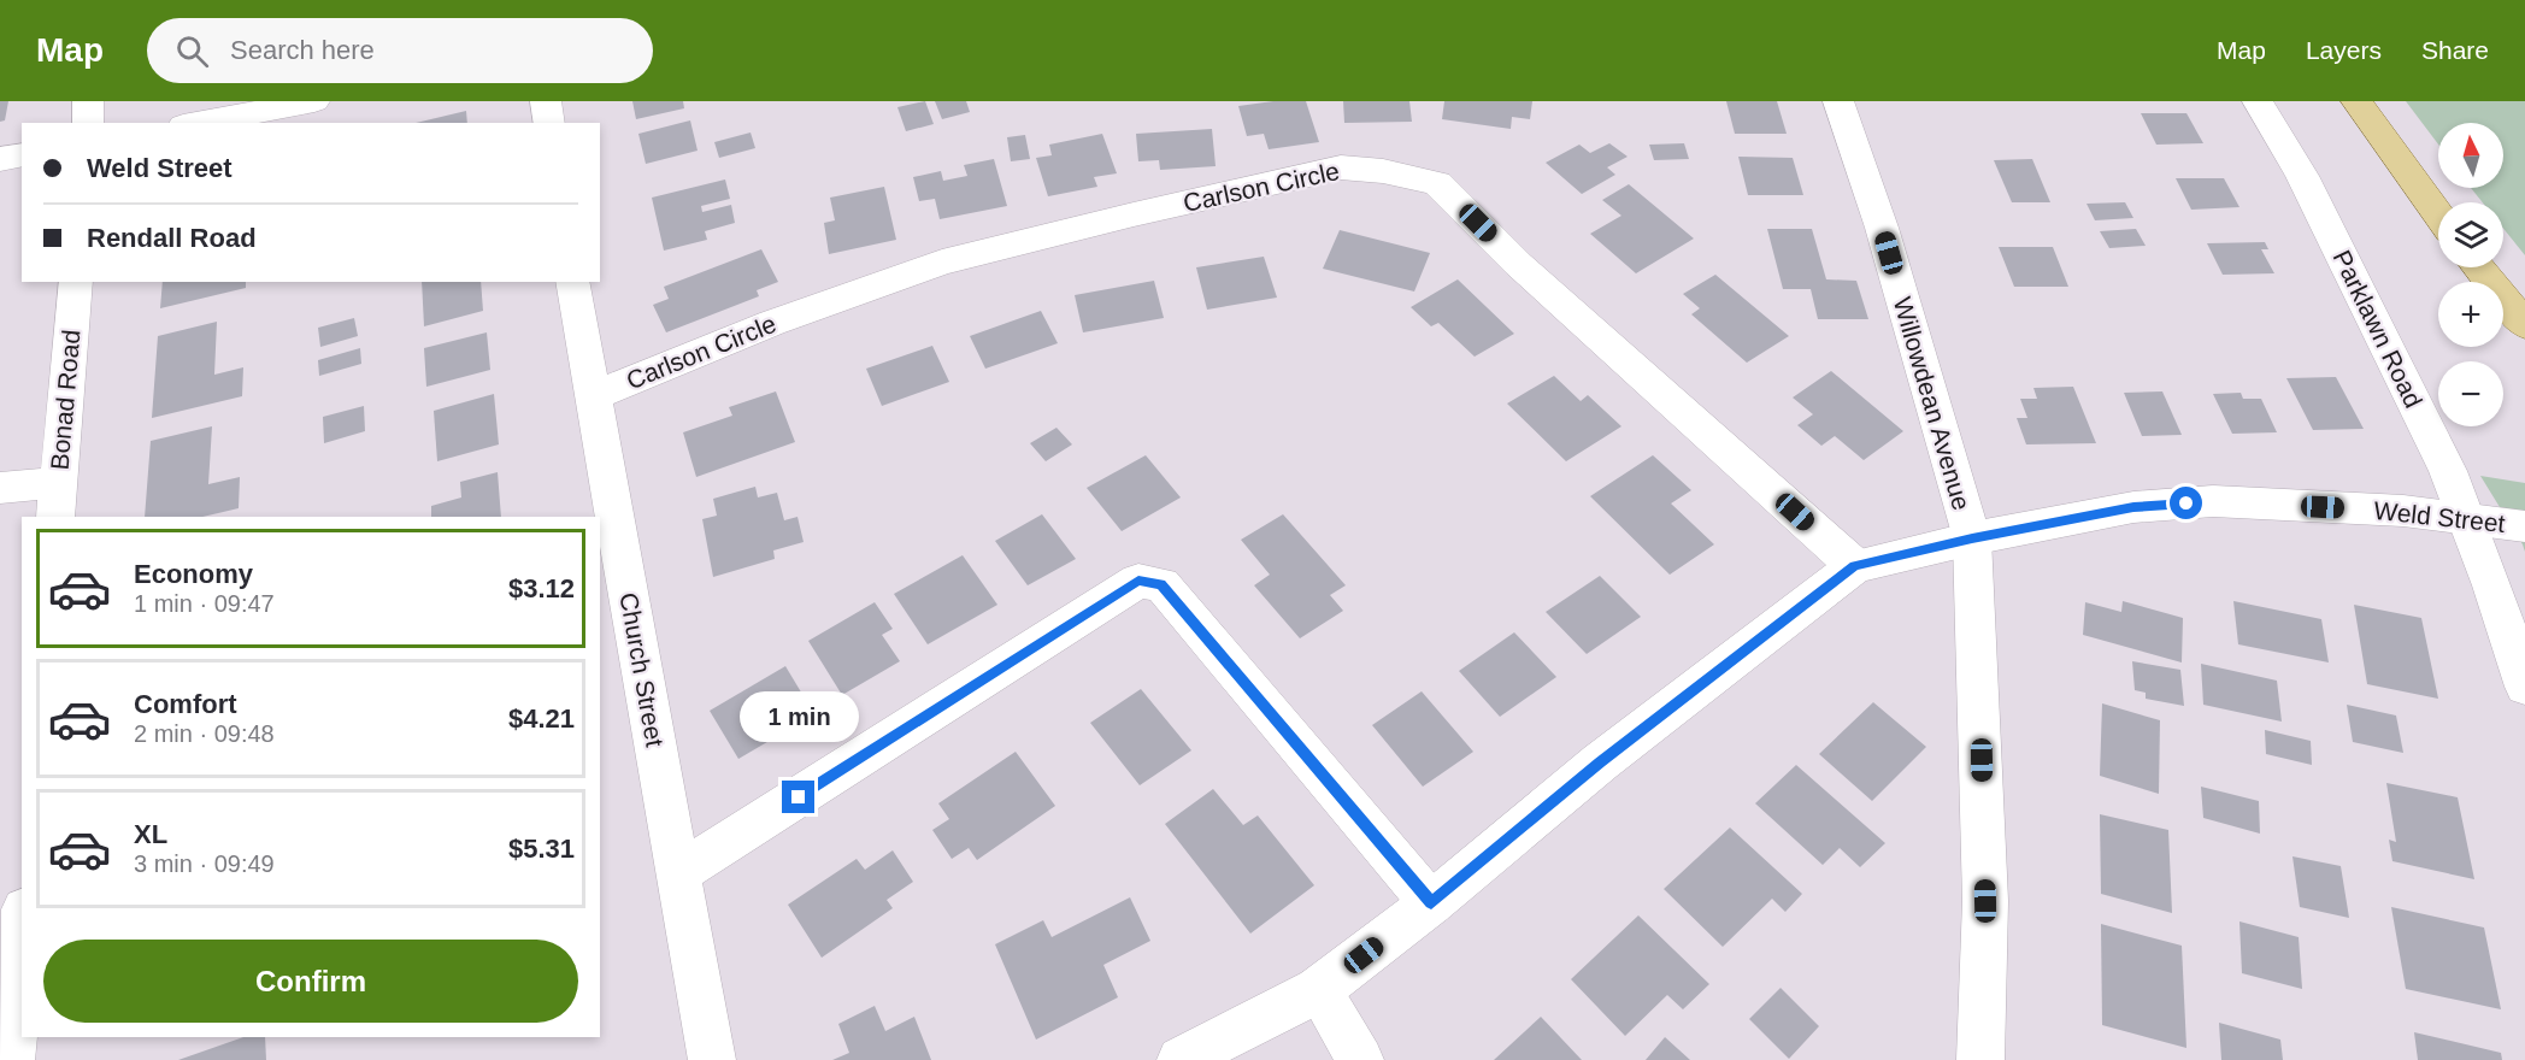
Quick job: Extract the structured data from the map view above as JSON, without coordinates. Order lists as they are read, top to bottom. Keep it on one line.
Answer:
{"streets":{"street":["Carlson Circle","Parklawn Road","Bonad Road","Willowdean Avenue","Weld Street","Church Street"]},"crossings":[["Carlson Circle","Weld Street"],["Carlson Circle","Church Street"],["Parklawn Road","Weld Street"],["Willowdean Avenue","Weld Street"]],"north":"top","page":{"header":"Map","search":"Search here","nav":["Map","Layers","Share"],"map_buttons":["+","−"],"banner":["Weld Street","Rendall Road"],"list":[{"name":"Economy","note":"1 min · 09:47","value":"$3.12"},{"name":"Comfort","note":"2 min · 09:48","value":"$4.21"},{"name":"XL","note":"3 min · 09:49","value":"$5.31"}],"bubble":"1 min","buttons":"Confirm"}}
